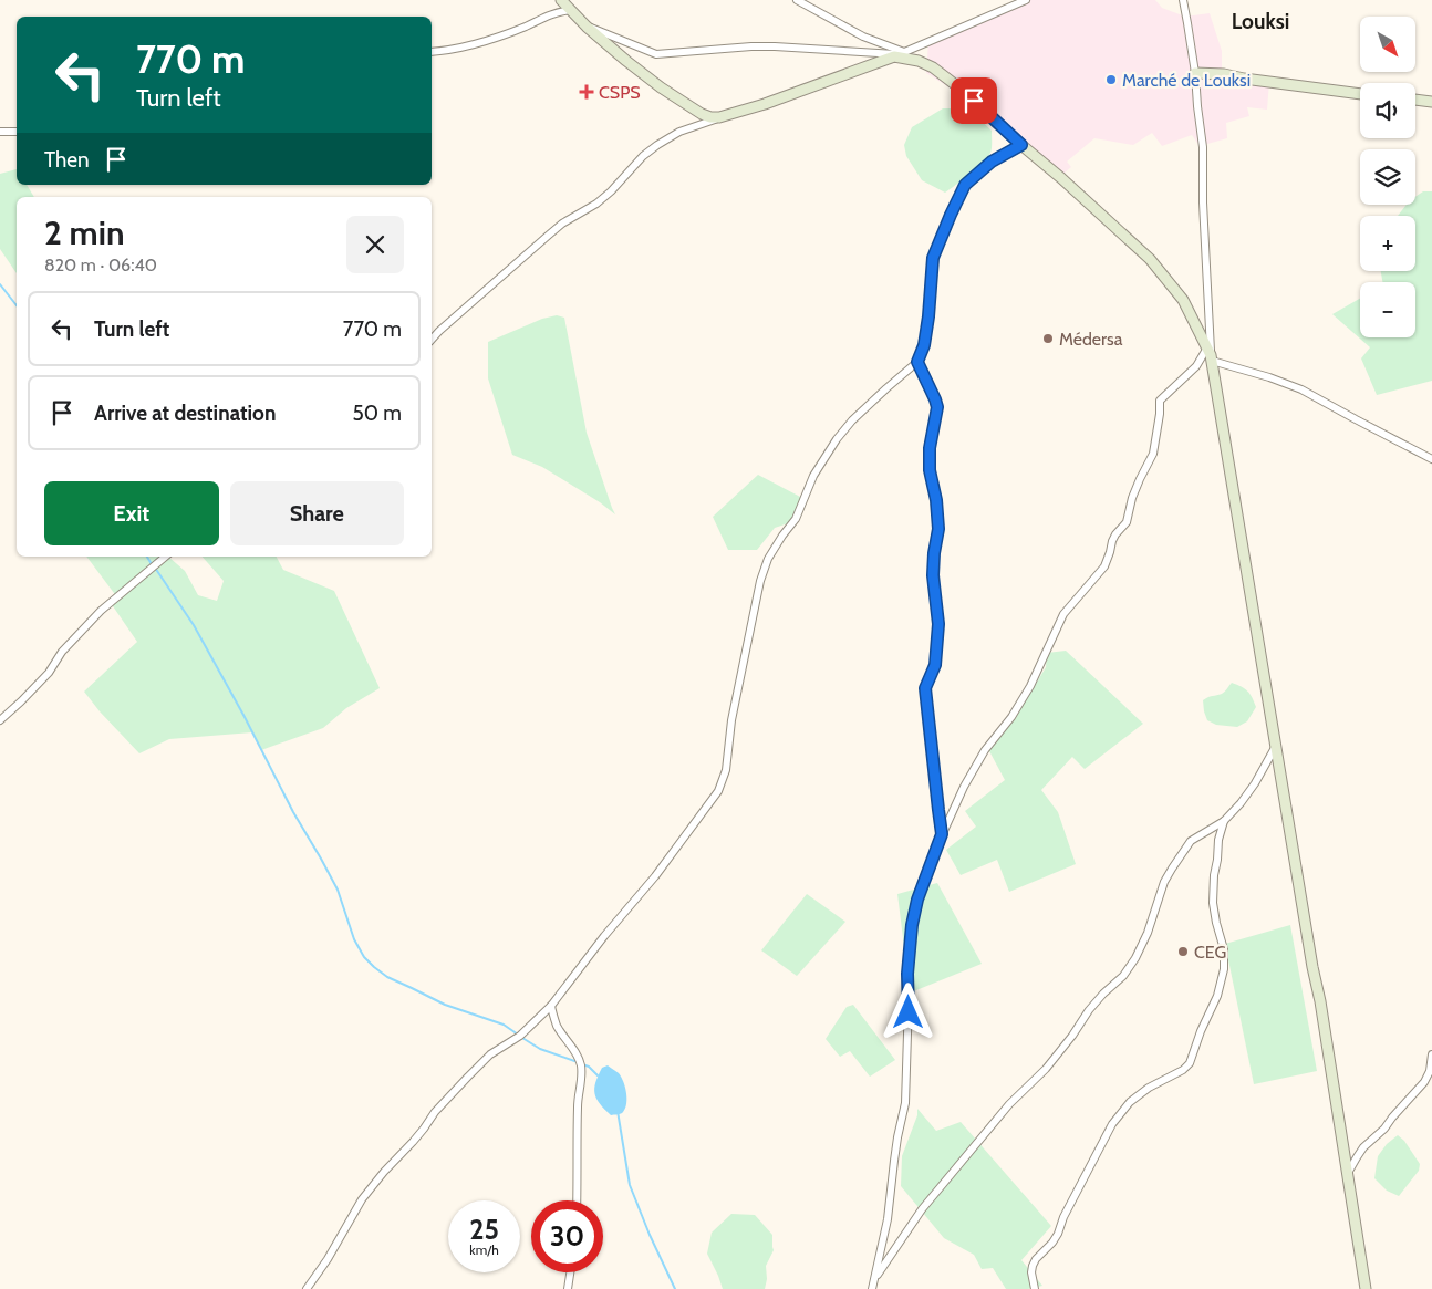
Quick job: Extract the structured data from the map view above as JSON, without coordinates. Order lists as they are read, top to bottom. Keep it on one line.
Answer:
{"districts":["Louksi"],"places":{"other":["Marché de Louksi","Médersa","CEG"],"health":["CSPS"]},"north":"bottom right","page":{"map_buttons":["+","−"],"turn":["770 m","Turn left"],"then":"Then","heading":["2 min","820 m · 06:40"],"list":[{"name":"Turn left","value":"770 m"},{"name":"Arrive at destination","value":"50 m"}],"buttons":["Exit","Share"],"speed":"25 km/h","limit":"30"}}
